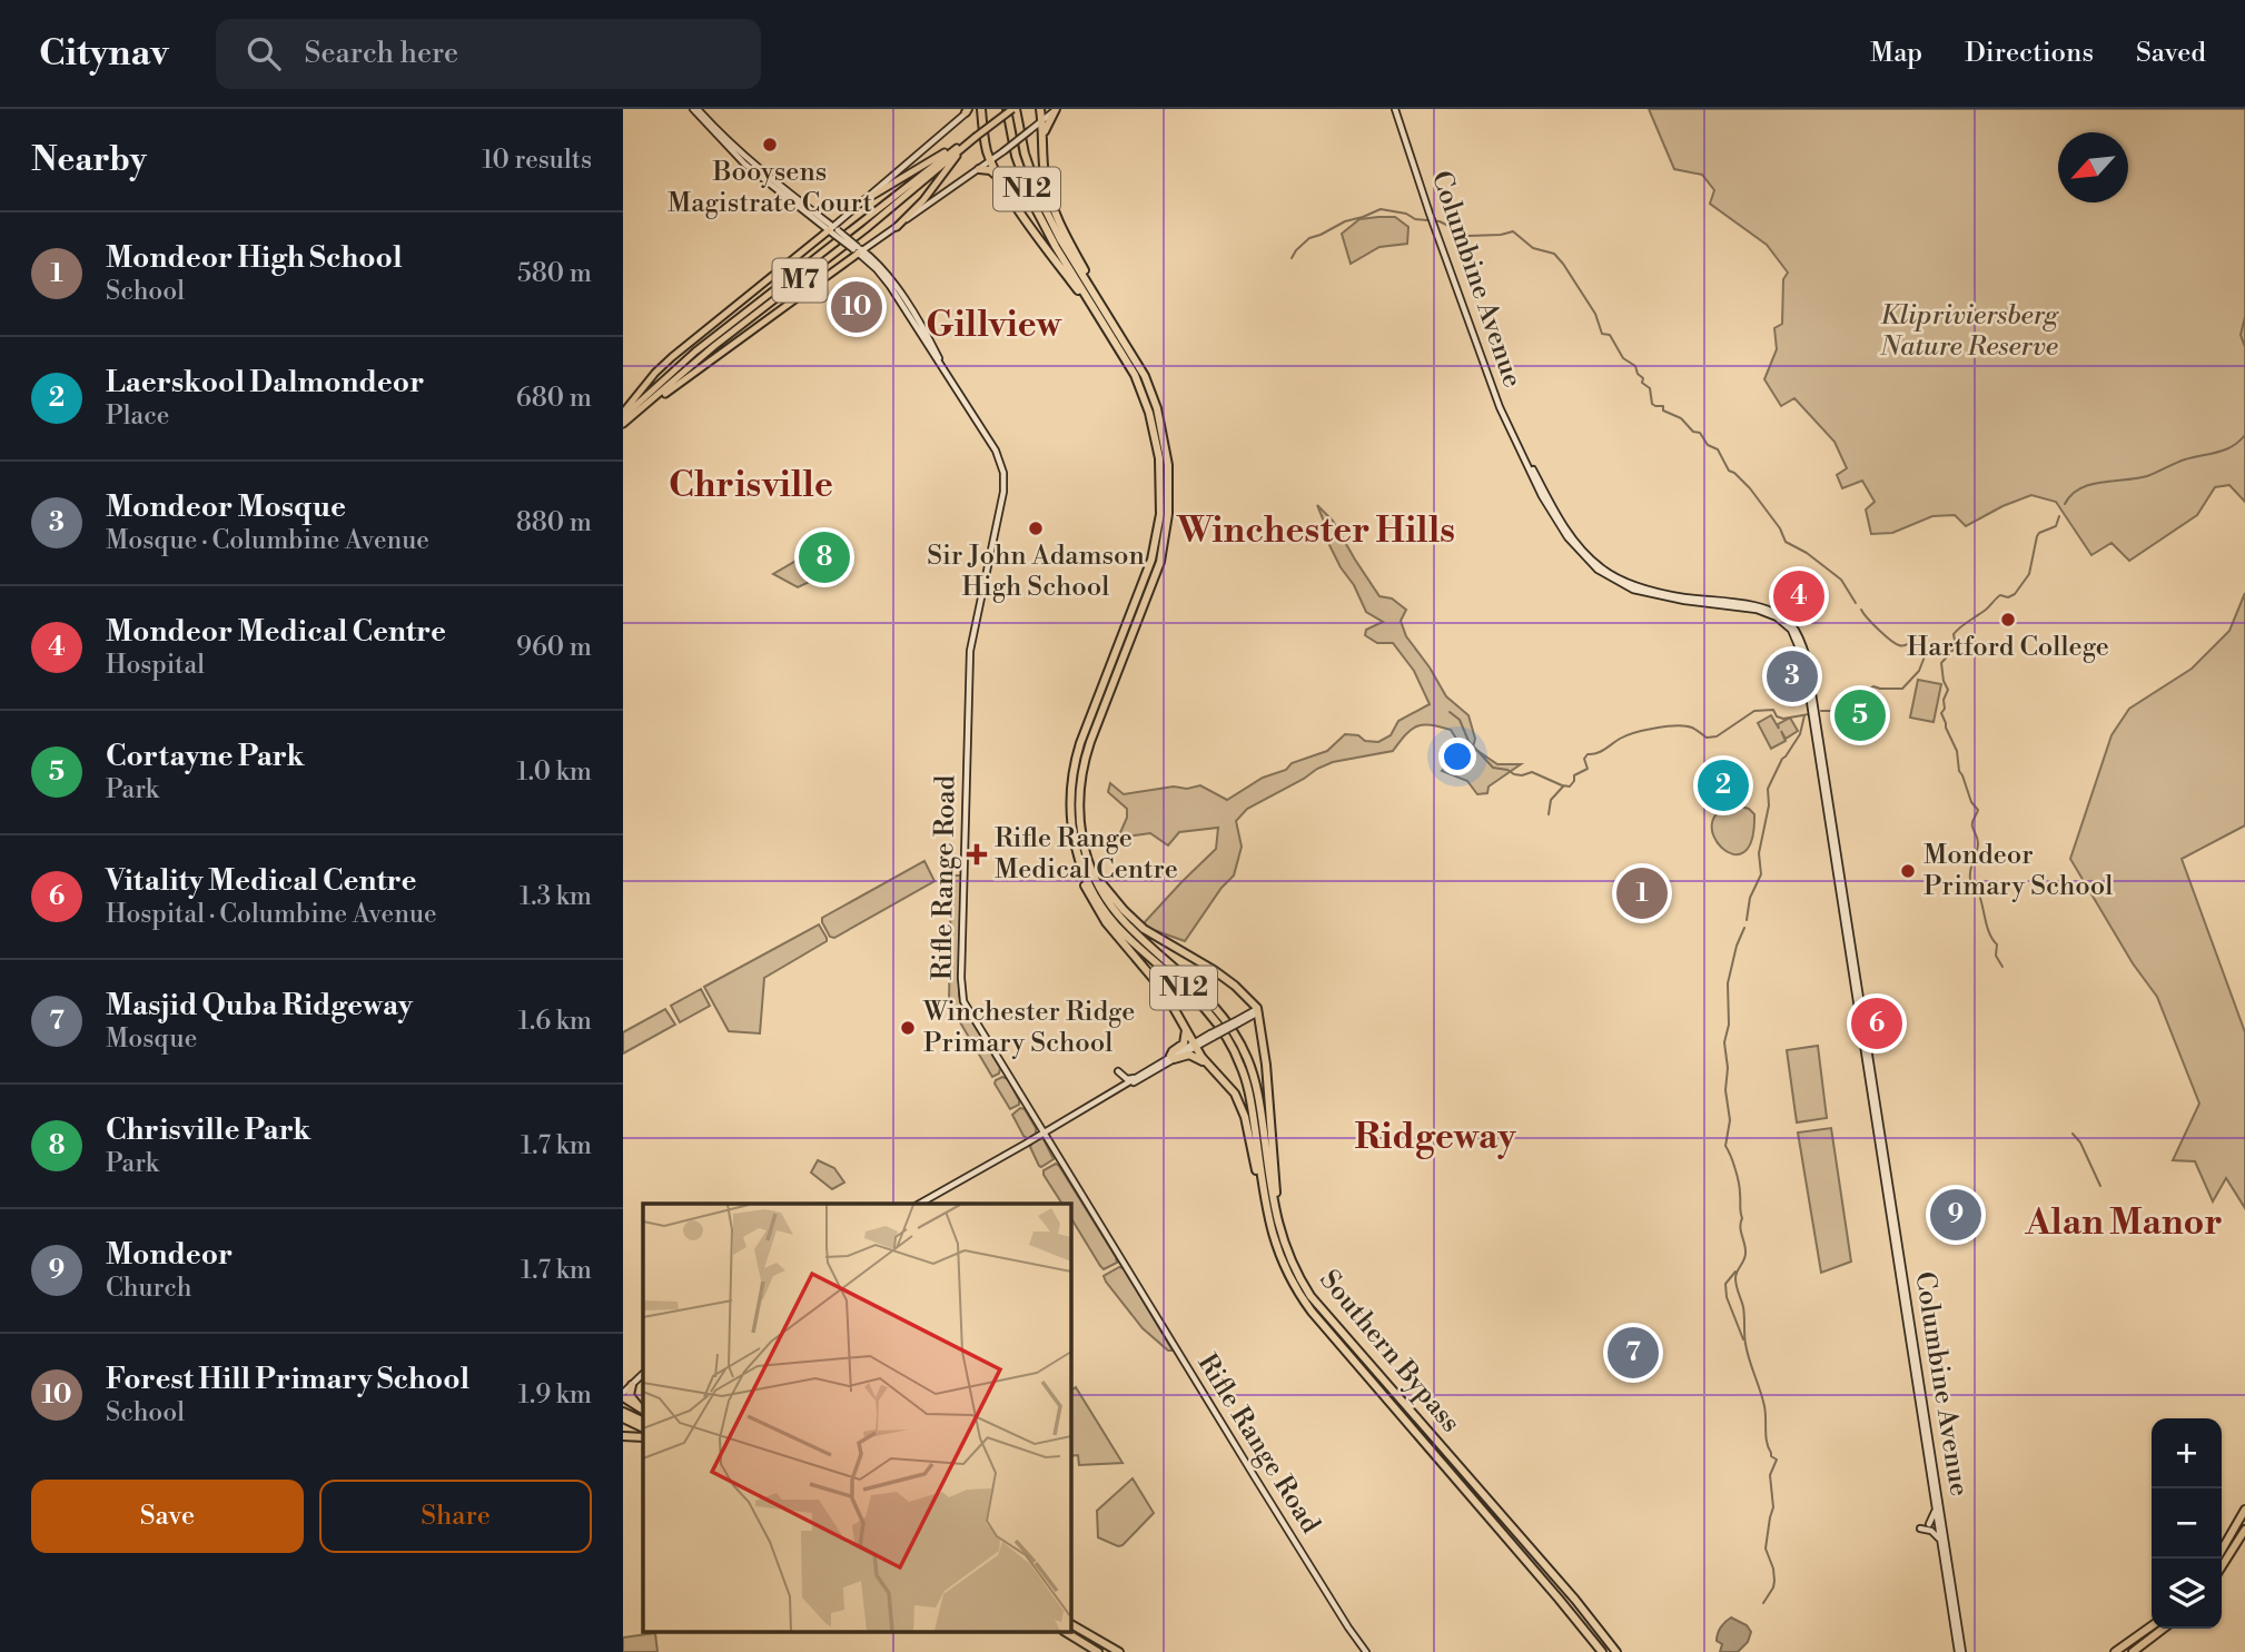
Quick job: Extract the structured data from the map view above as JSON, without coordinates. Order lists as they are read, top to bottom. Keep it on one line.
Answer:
{"streets":{"highway":["N12","Southern Bypass"],"main road":["Columbine Avenue","M7","Rifle Range Road"]},"crossings":[["M7","Southern Bypass"]],"districts":["Gillview","Chrisville","Winchester Hills","Ridgeway","Alan Manor"],"parks":["Klipriviersberg Nature Reserve"],"places":{"other":["Booysens Magistrate Court","Sir John Adamson High School","Hartford College","Mondeor Primary School","Winchester Ridge Primary School"],"health":["Rifle Range Medical Centre"]},"north":"bottom left","page":{"header":"Citynav","search":"Search here","nav":["Map","Directions","Saved"],"heading":["Nearby","10 results"],"list":[{"mark":"1","name":"Mondeor High School","note":"School","value":"580 m"},{"mark":"2","name":"Laerskool Dalmondeor","note":"Place","value":"680 m"},{"mark":"3","name":"Mondeor Mosque","note":"Mosque · Columbine Avenue","value":"880 m"},{"mark":"4","name":"Mondeor Medical Centre","note":"Hospital","value":"960 m"},{"mark":"5","name":"Cortayne Park","note":"Park","value":"1.0 km"},{"mark":"6","name":"Vitality Medical Centre","note":"Hospital · Columbine Avenue","value":"1.3 km"},{"mark":"7","name":"Masjid Quba Ridgeway","note":"Mosque","value":"1.6 km"},{"mark":"8","name":"Chrisville Park","note":"Park","value":"1.7 km"},{"mark":"9","name":"Mondeor","note":"Church","value":"1.7 km"},{"mark":"10","name":"Forest Hill Primary School","note":"School","value":"1.9 km"}],"pins":["10","8","4","3","5","2","1","6","9","7"],"map_buttons":["+","−"],"buttons":["Save","Share"]}}
